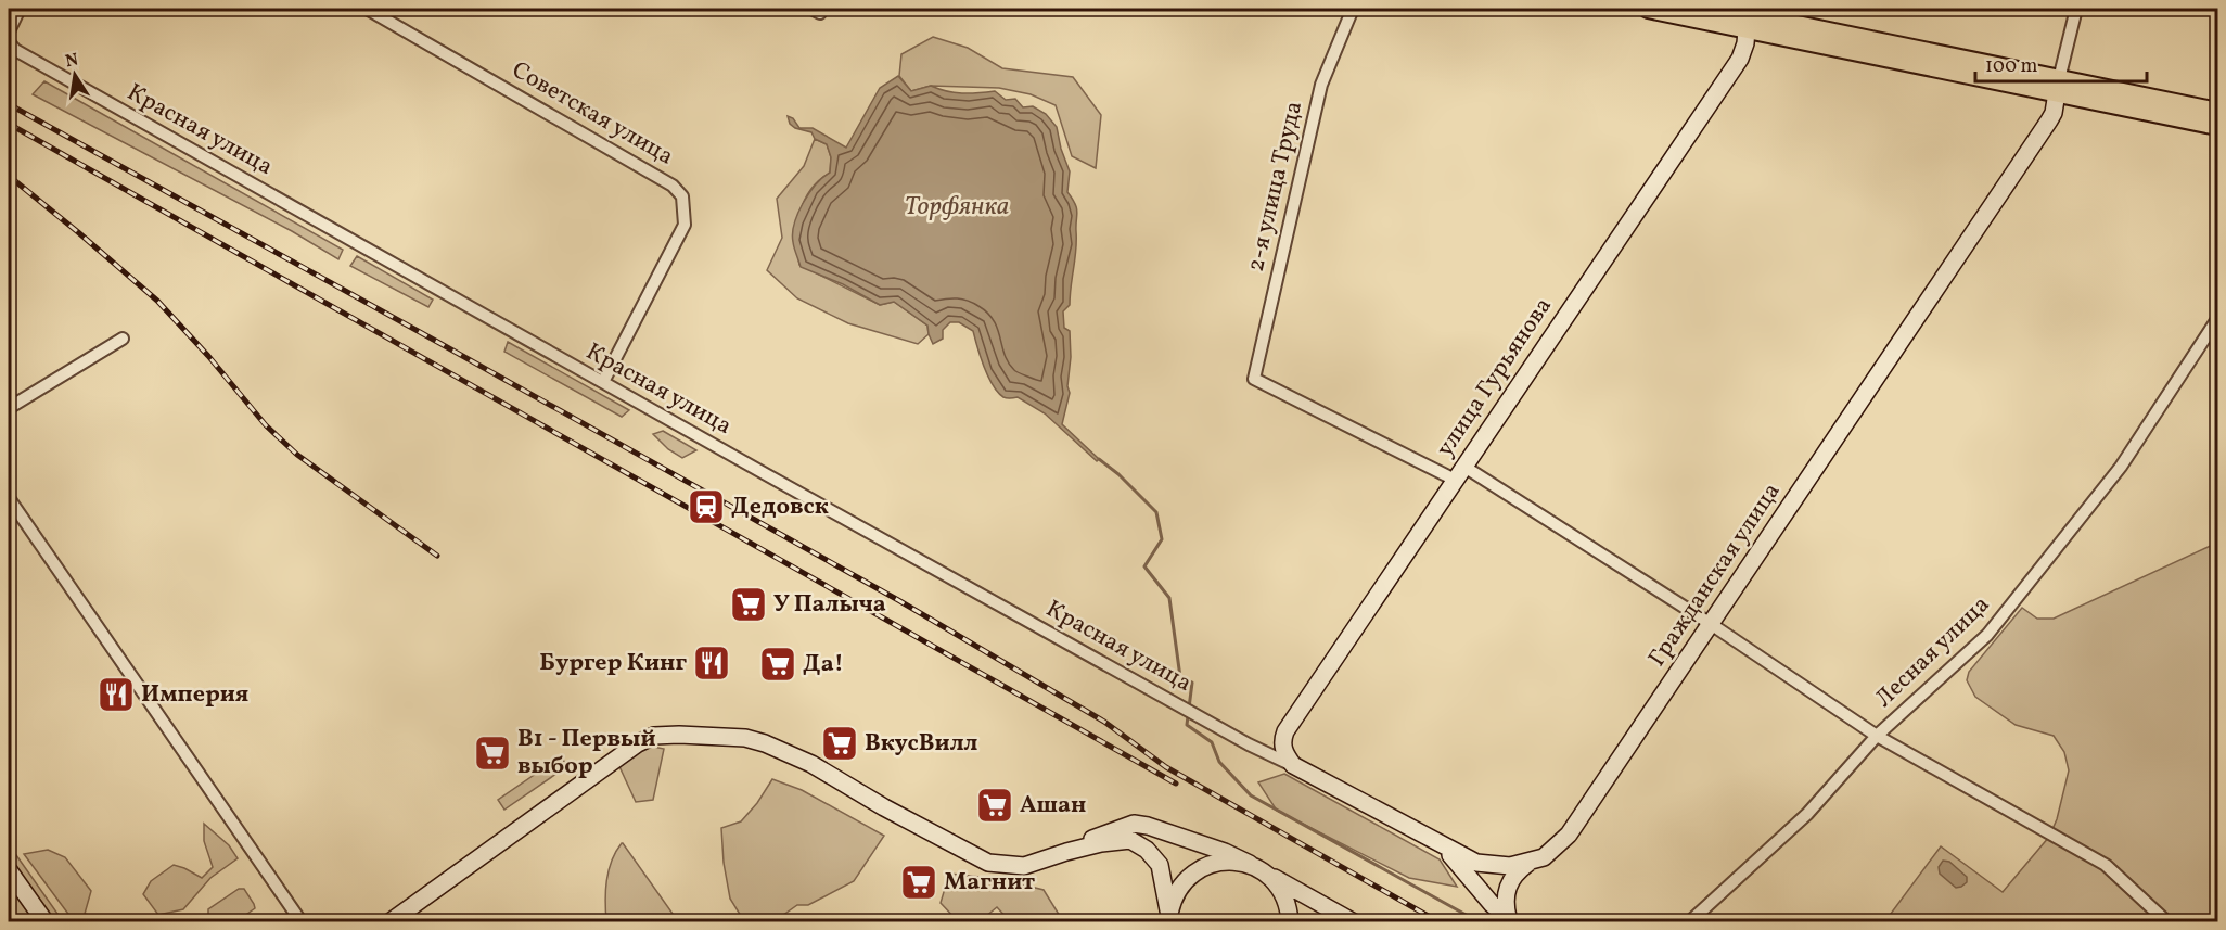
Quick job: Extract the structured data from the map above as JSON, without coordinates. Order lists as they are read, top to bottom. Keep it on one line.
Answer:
{"streets":{"street":["Советская улица","Красная улица","2-я улица Труда","улица Гурьянова","Гражданская улица","Лесная улица"]},"crossings":[["Советская улица","Красная улица"],["Красная улица","улица Гурьянова"],["Красная улица","Гражданская улица"],["2-я улица Труда","улица Гурьянова"],["улица Гурьянова","Гражданская улица"]],"water":["Торфянка"],"places":{"station":["Дедовск"],"supermarket":["У Палыча","Да!","ВкусВилл","В1 - Первый выбор","Ашан","Магнит"],"restaurant":["Бургер Кинг","Империя"]},"scale_bar":"100 m","north":"top"}
